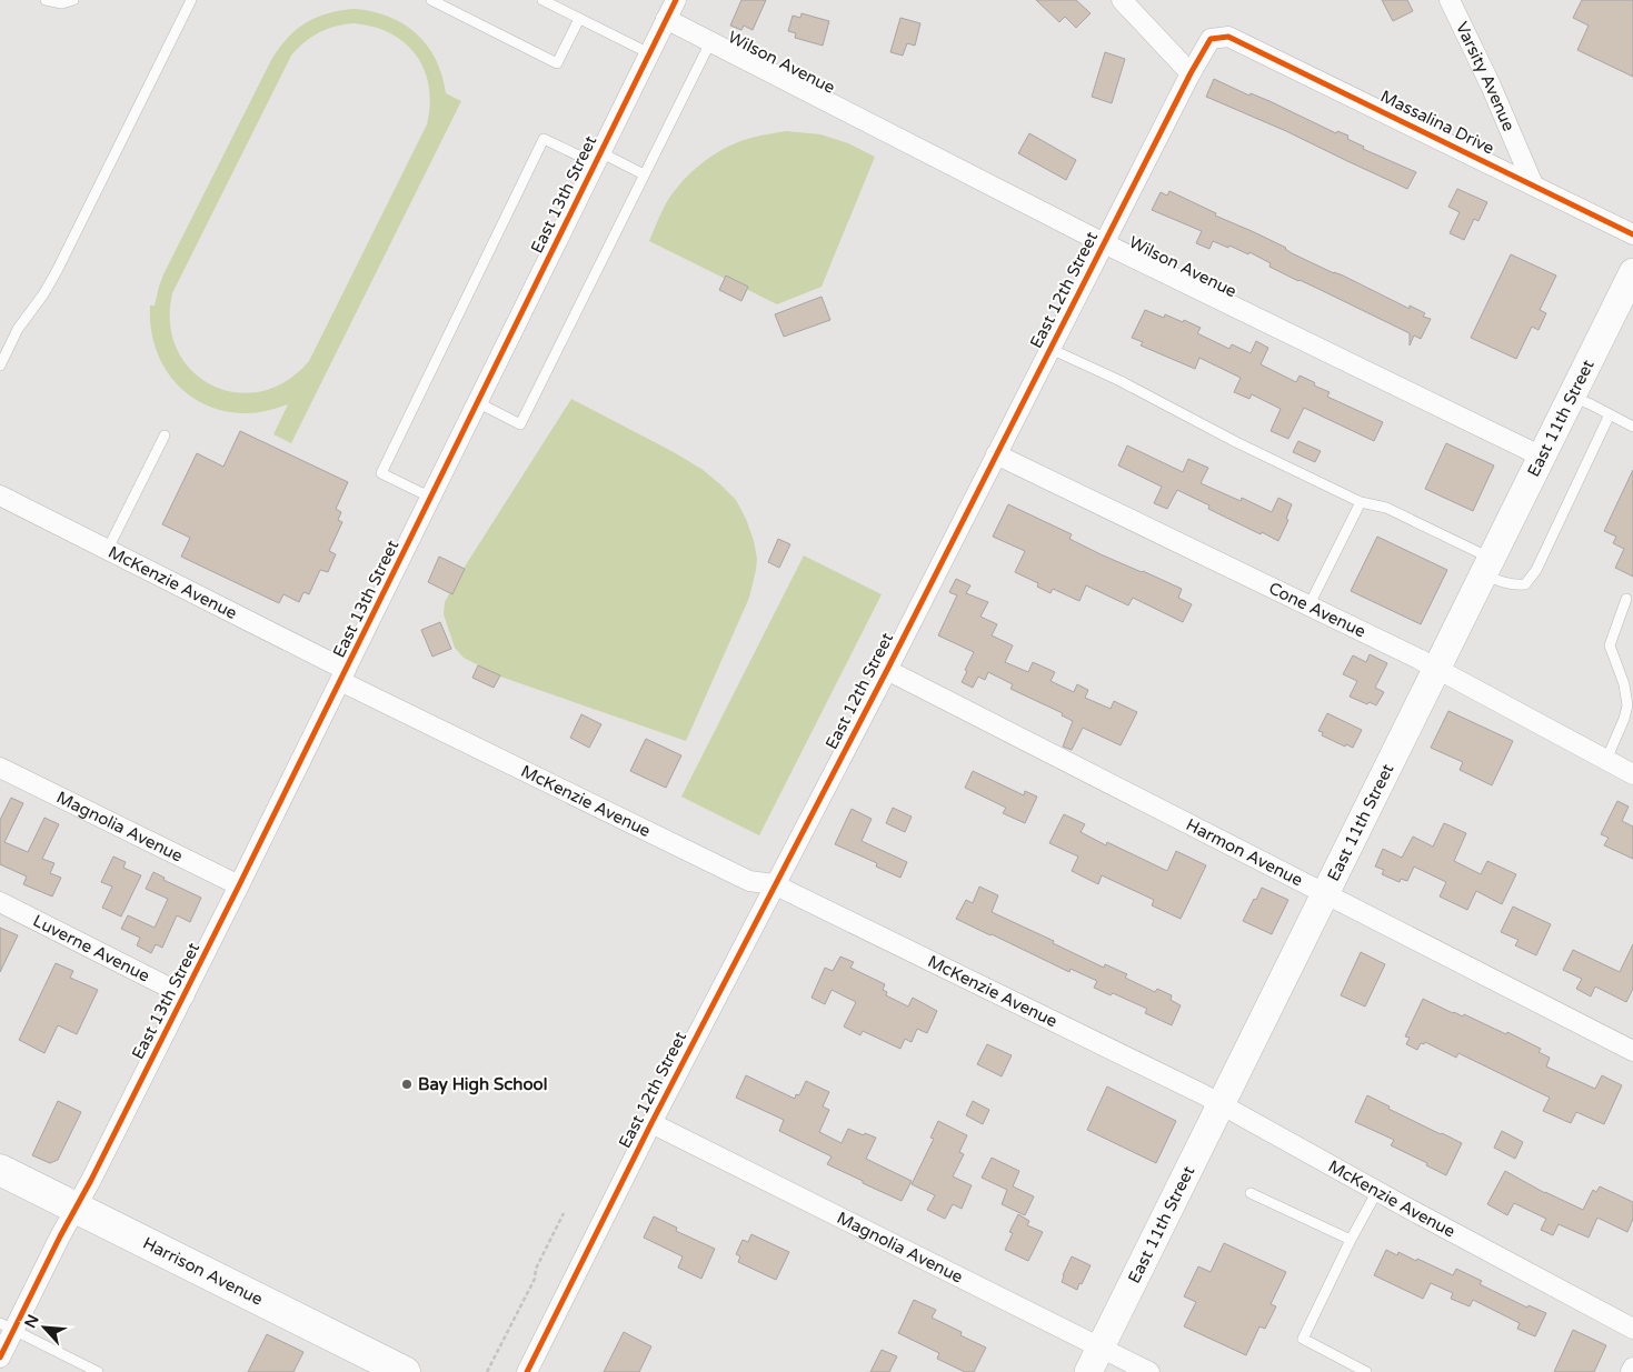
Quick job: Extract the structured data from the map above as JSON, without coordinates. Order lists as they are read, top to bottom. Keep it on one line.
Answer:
{"streets":{"main road":["East 11th Street","Harrison Avenue"],"street":["Wilson Avenue","Varsity Avenue","Massalina Drive","East 13th Street","East 12th Street","McKenzie Avenue","Cone Avenue","Magnolia Avenue","Harmon Avenue","Luverne Avenue"]},"crossings":[["Wilson Avenue","East 13th Street"],["Wilson Avenue","East 12th Street"],["Wilson Avenue","East 11th Street"],["Varsity Avenue","Massalina Drive"],["Massalina Drive","East 12th Street"],["East 13th Street","McKenzie Avenue"],["East 13th Street","Magnolia Avenue"],["East 13th Street","Luverne Avenue"],["East 13th Street","Harrison Avenue"],["East 12th Street","McKenzie Avenue"],["East 12th Street","Cone Avenue"],["East 12th Street","Magnolia Avenue"],["East 12th Street","Harmon Avenue"],["East 11th Street","McKenzie Avenue"],["East 11th Street","Cone Avenue"],["East 11th Street","Magnolia Avenue"],["East 11th Street","Harmon Avenue"]],"places":["Bay High School"],"north":"top left"}
